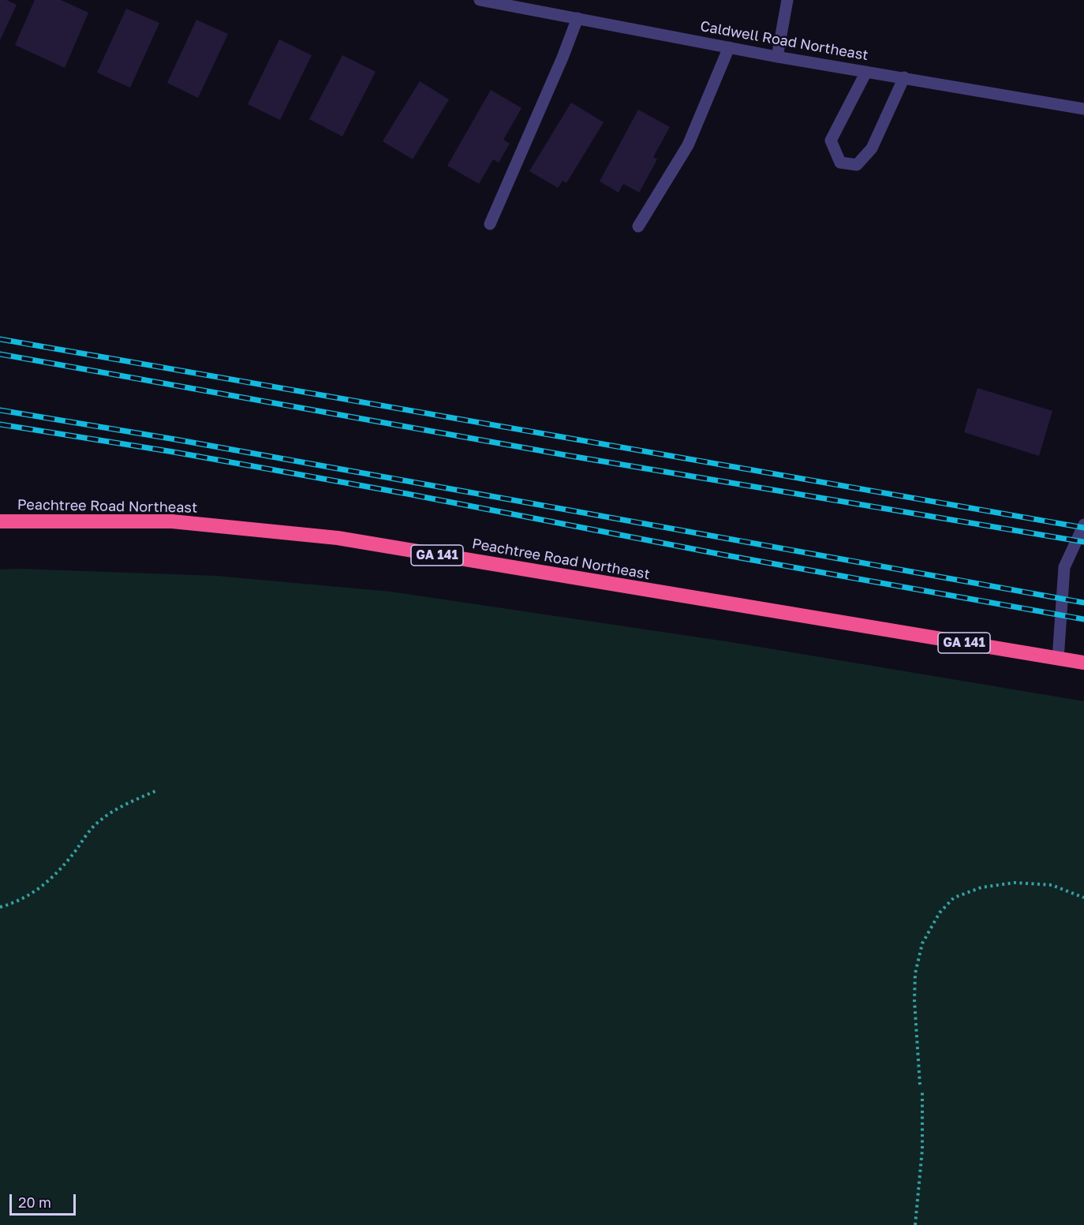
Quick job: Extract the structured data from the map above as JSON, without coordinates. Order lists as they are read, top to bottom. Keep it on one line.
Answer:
{"streets":{"highway":["Peachtree Road Northeast","GA 141"],"street":["Caldwell Road Northeast"]},"scale_bar":"20 m"}
